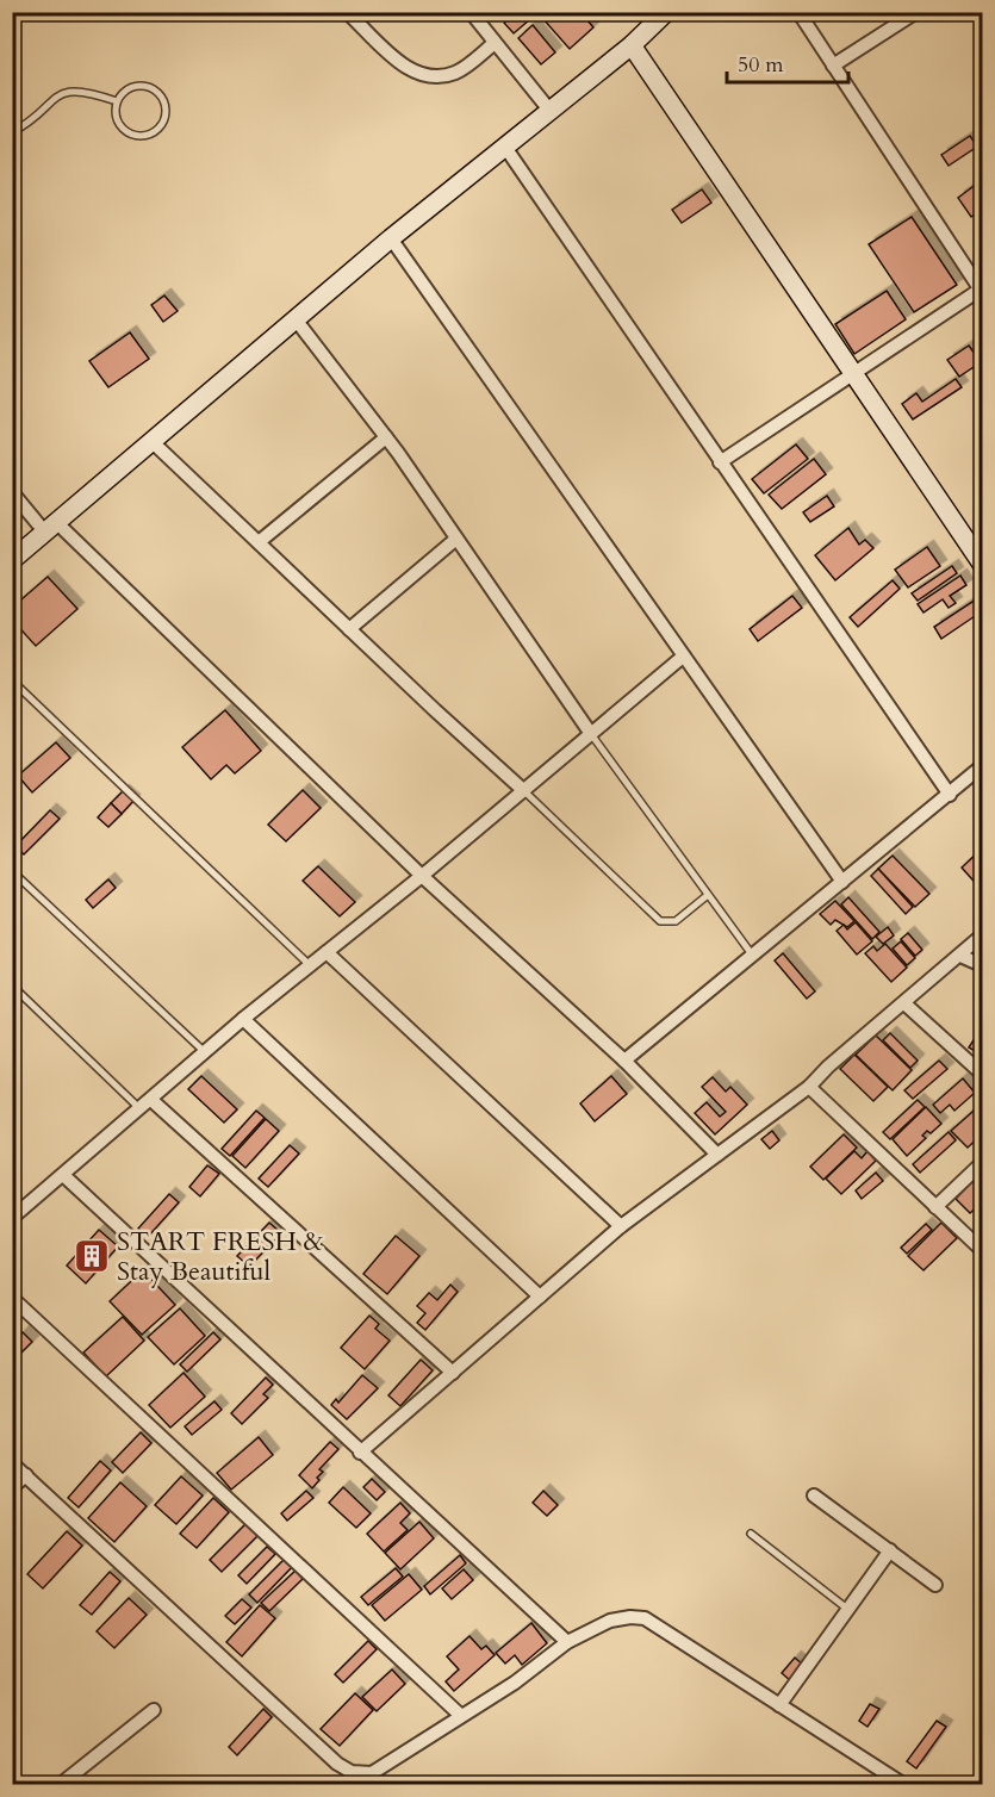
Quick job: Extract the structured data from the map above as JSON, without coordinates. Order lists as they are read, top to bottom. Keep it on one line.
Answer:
{"places":{"building":["START FRESH & Stay Beautiful"]},"scale_bar":"50 m"}
